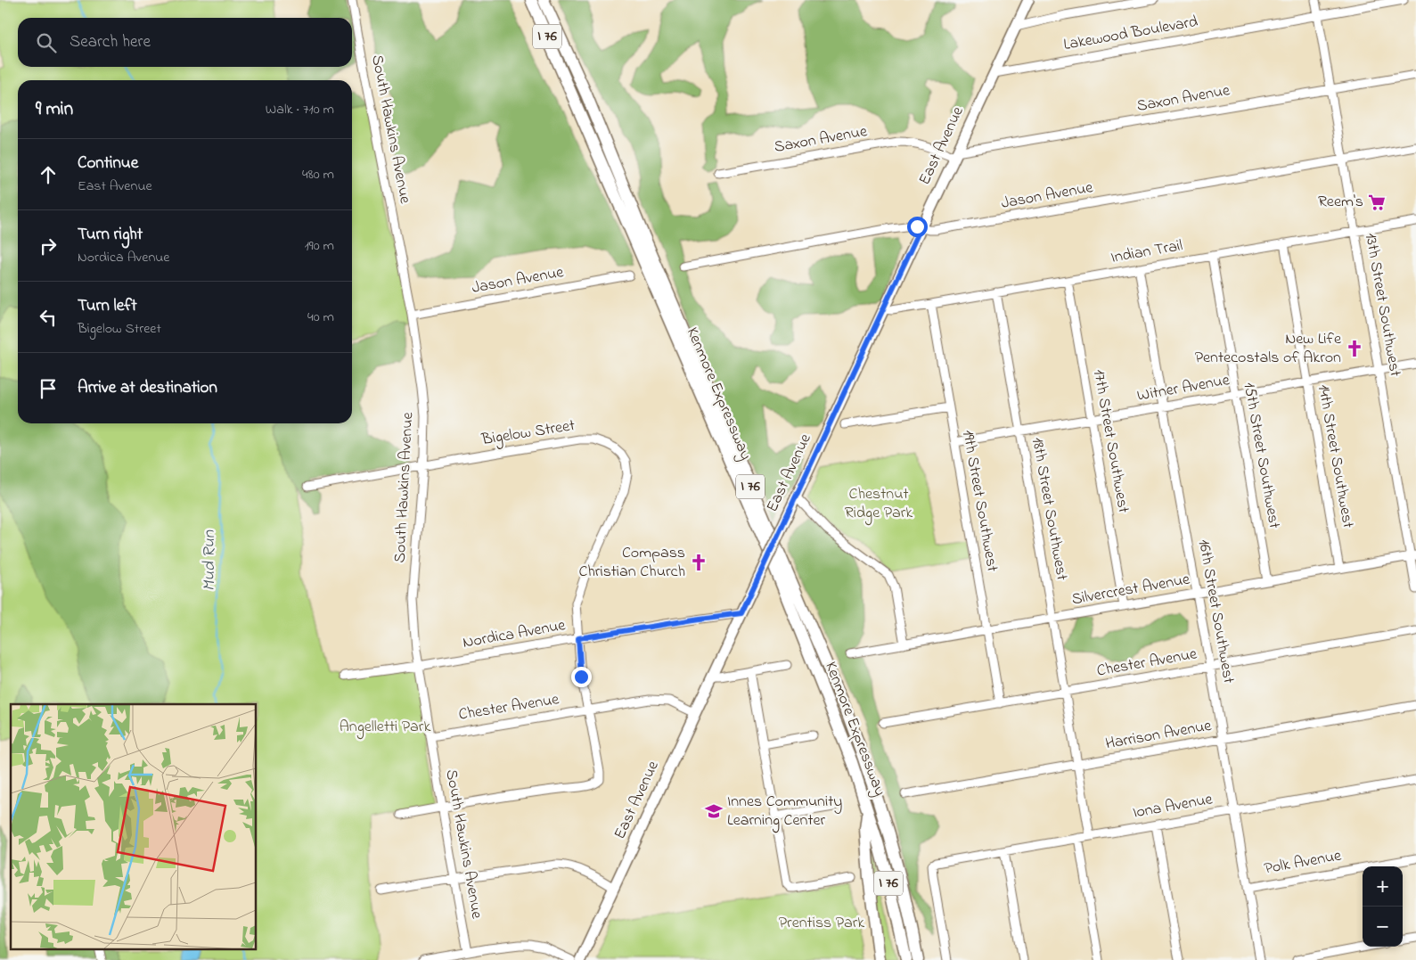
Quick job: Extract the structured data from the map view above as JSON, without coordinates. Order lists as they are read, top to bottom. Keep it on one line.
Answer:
{"streets":{"highway":["I 76","Kenmore Expressway"],"main road":["East Avenue"],"street":["Lakewood Boulevard","Saxon Avenue","South Hawkins Avenue","Jason Avenue","Indian Trail","13th Street Southwest","Witner Avenue","Bigelow Street","17th Street Southwest","15th Street Southwest","14th Street Southwest","19th Street Southwest","18th Street Southwest","Silvercrest Avenue","16th Street Southwest","Nordica Avenue","Chester Avenue","Harrison Avenue","Iona Avenue","Polk Avenue"]},"crossings":[["Lakewood Boulevard","East Avenue"],["Lakewood Boulevard","13th Street Southwest"],["Saxon Avenue","East Avenue"],["Saxon Avenue","13th Street Southwest"],["South Hawkins Avenue","Jason Avenue"],["South Hawkins Avenue","Bigelow Street"],["South Hawkins Avenue","Nordica Avenue"],["South Hawkins Avenue","Chester Avenue"],["East Avenue","Jason Avenue"],["East Avenue","Indian Trail"],["East Avenue","Nordica Avenue"],["East Avenue","Chester Avenue"],["Jason Avenue","13th Street Southwest"],["Indian Trail","13th Street Southwest"],["Indian Trail","17th Street Southwest"],["Indian Trail","15th Street Southwest"],["Indian Trail","14th Street Southwest"],["Indian Trail","19th Street Southwest"],["Indian Trail","18th Street Southwest"],["Indian Trail","16th Street Southwest"],["13th Street Southwest","Witner Avenue"],["13th Street Southwest","Silvercrest Avenue"],["Witner Avenue","17th Street Southwest"],["Witner Avenue","15th Street Southwest"],["Witner Avenue","14th Street Southwest"],["Witner Avenue","19th Street Southwest"],["Witner Avenue","18th Street Southwest"],["Witner Avenue","16th Street Southwest"],["Bigelow Street","Nordica Avenue"],["Bigelow Street","Chester Avenue"],["17th Street Southwest","Silvercrest Avenue"],["15th Street Southwest","Silvercrest Avenue"],["14th Street Southwest","Silvercrest Avenue"],["19th Street Southwest","Silvercrest Avenue"],["19th Street Southwest","Chester Avenue"],["18th Street Southwest","Silvercrest Avenue"],["18th Street Southwest","Chester Avenue"],["18th Street Southwest","Harrison Avenue"],["18th Street Southwest","Iona Avenue"],["Silvercrest Avenue","16th Street Southwest"],["16th Street Southwest","Chester Avenue"],["16th Street Southwest","Harrison Avenue"],["16th Street Southwest","Iona Avenue"],["16th Street Southwest","Polk Avenue"]],"water":["Mud Run"],"parks":["Chestnut Ridge Park","Angelletti Park","Prentiss Park"],"places":{"supermarket":["Reem's"],"church":["New Life Pentecostals of Akron","Compass Christian Church"],"school or university":["Innes Community Learning Center"]},"page":{"search":"Search here","heading":["9 min","Walk · 710 m"],"list":[["Continue","East Avenue","480 m"],["Turn right","Nordica Avenue","190 m"],["Turn left","Bigelow Street","40 m"],"Arrive at destination"],"map_buttons":["+","−"]}}
